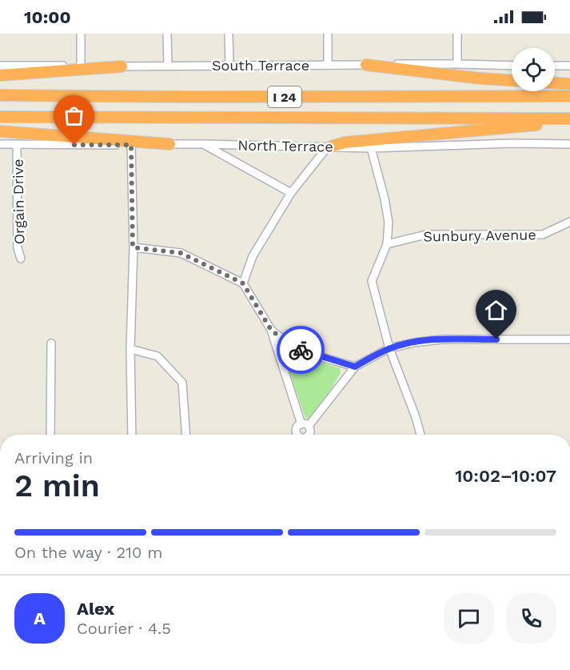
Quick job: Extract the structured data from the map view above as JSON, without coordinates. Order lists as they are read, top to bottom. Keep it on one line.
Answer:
{"streets":{"highway":["I 24"],"street":["South Terrace","North Terrace","Orgain Drive","Sunbury Avenue"]},"crossings":[["North Terrace","Orgain Drive"]],"page":{"status":"10:00","heading":["2 min","Arriving in","10:02–10:07"],"panel":["Alex","Courier · 4.5"],"bar":"On the way · 210 m","round":"A"}}
